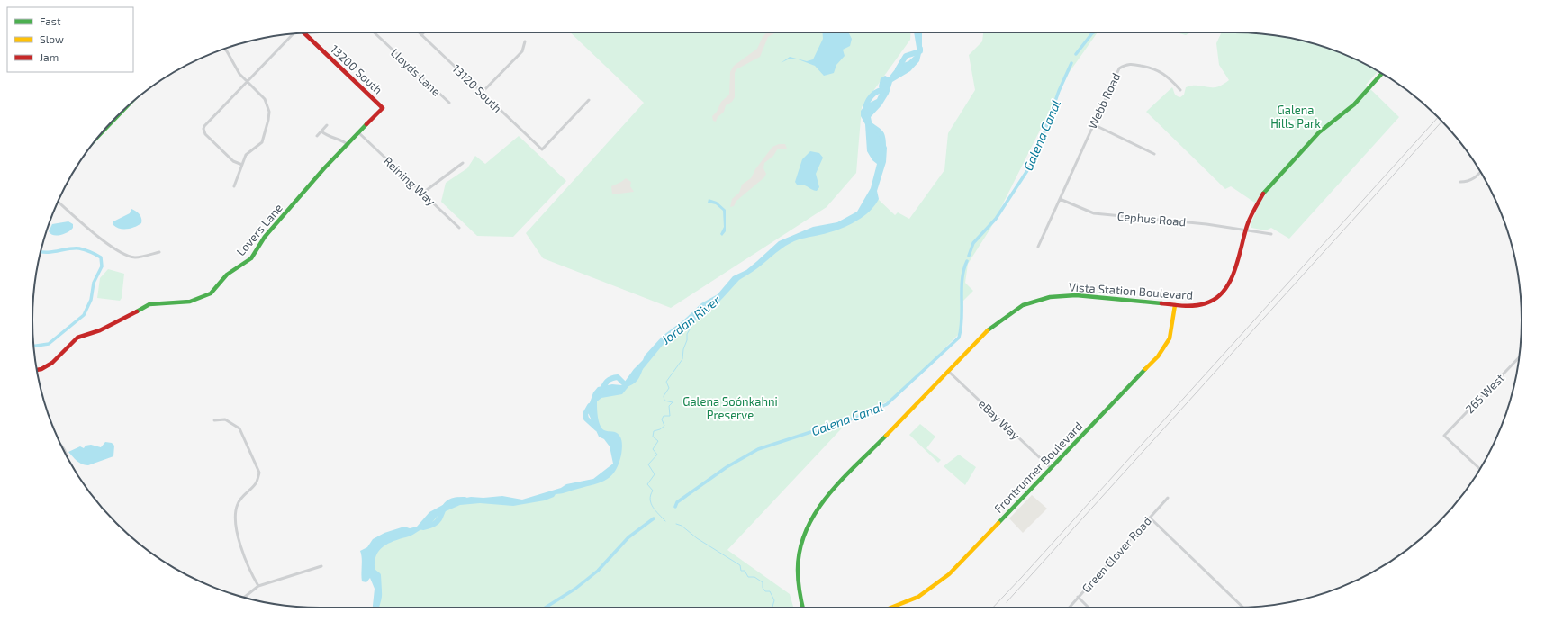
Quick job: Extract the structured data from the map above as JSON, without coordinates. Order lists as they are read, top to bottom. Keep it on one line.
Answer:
{"streets":{"street":["13200 South","Lloyds Lane","13120 South","Webb Road","Reining Way","Cephus Road","Lovers Lane","Vista Station Boulevard","265 West","eBay Way","Frontrunner Boulevard","Green Clover Road"]},"crossings":[["13200 South","Lovers Lane"],["Webb Road","Cephus Road"],["Reining Way","Lovers Lane"],["Cephus Road","Vista Station Boulevard"],["Vista Station Boulevard","eBay Way"],["Vista Station Boulevard","Frontrunner Boulevard"],["eBay Way","Frontrunner Boulevard"]],"water":["Galena Canal","Jordan River"],"parks":["Galena Hills Park","Galena Soónkahni Preserve"],"legend":["Fast","Slow","Jam"]}
